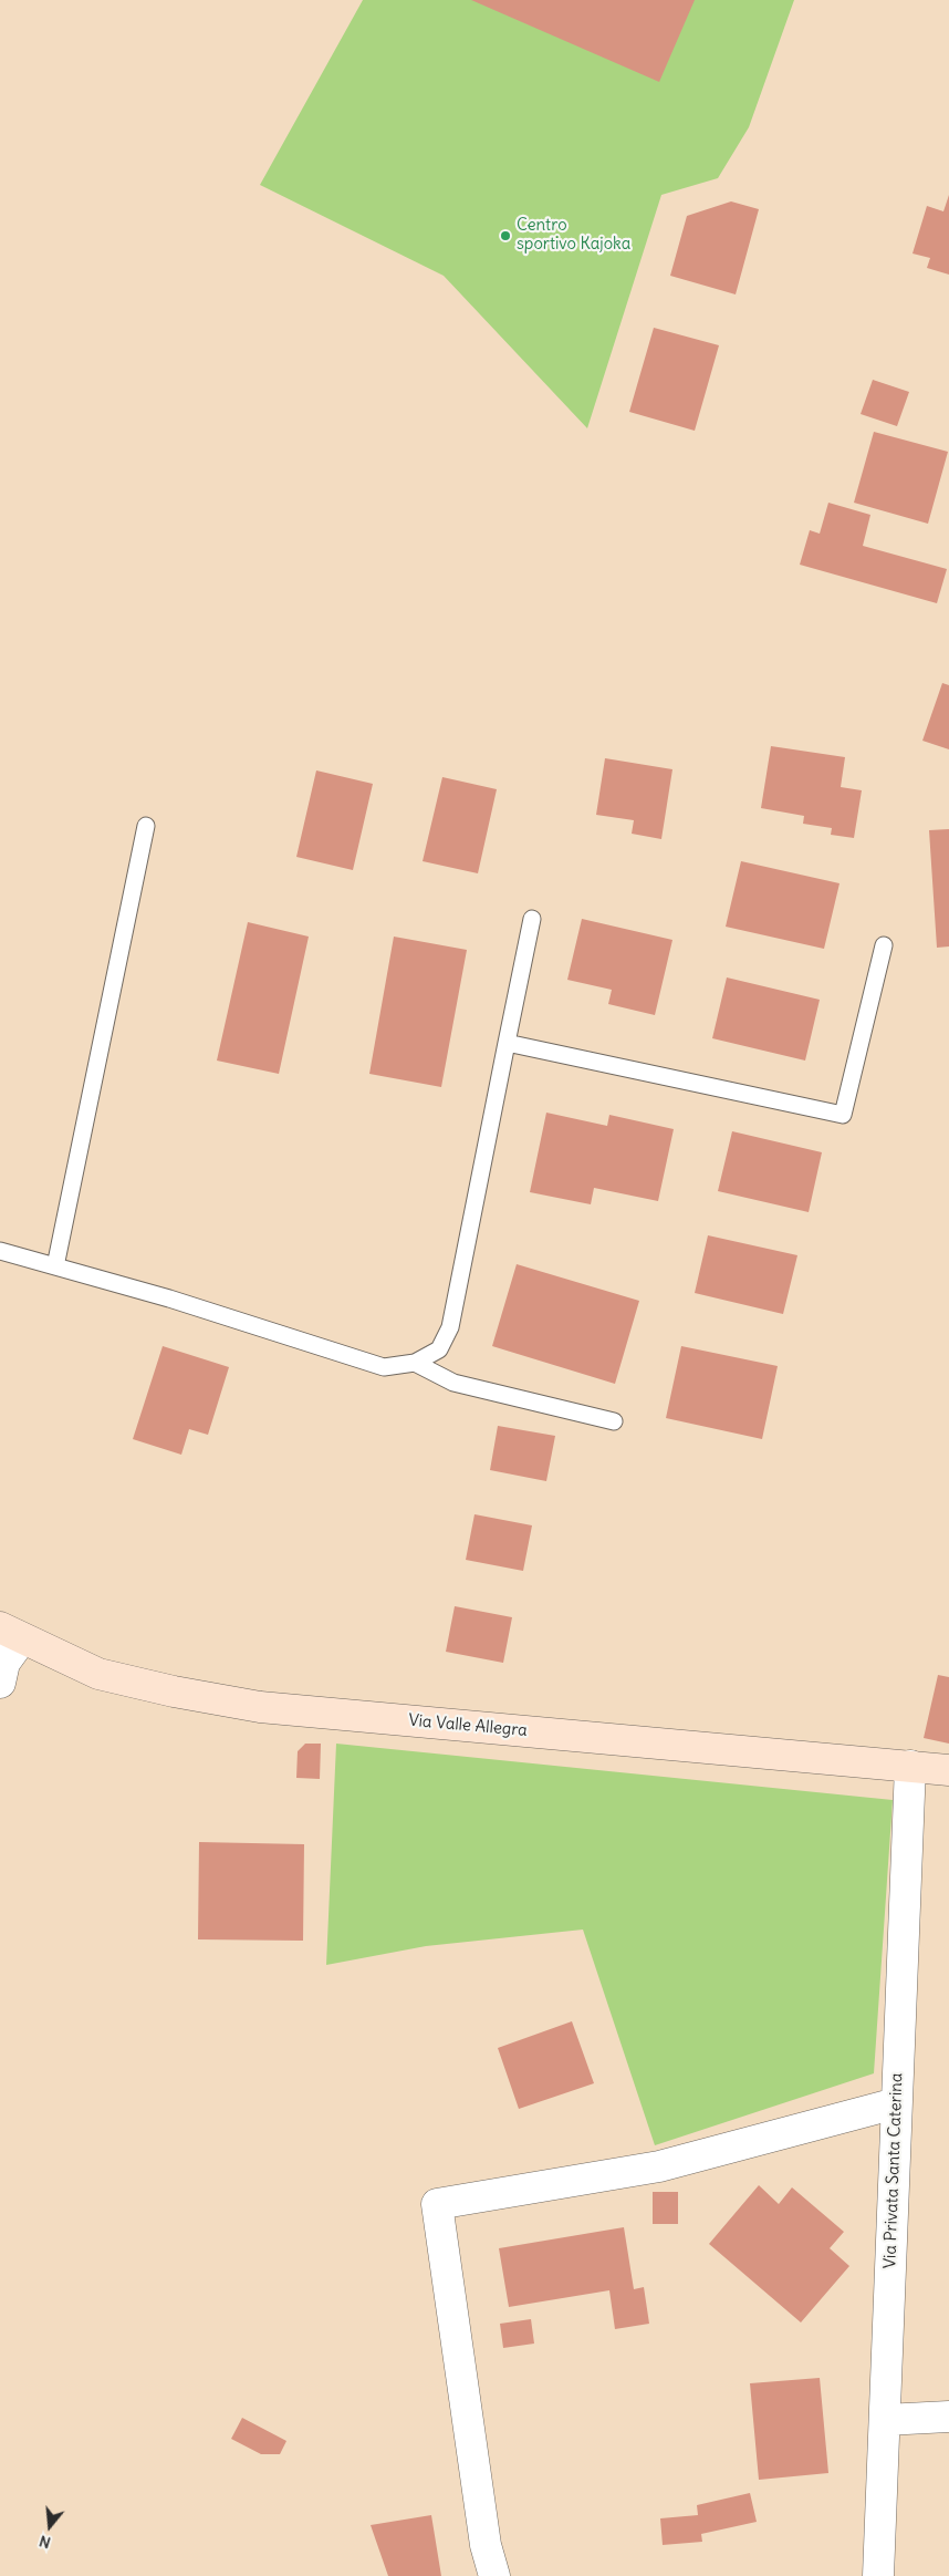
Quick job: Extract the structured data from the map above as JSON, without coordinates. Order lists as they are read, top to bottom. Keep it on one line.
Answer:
{"streets":{"main road":["Via Valle Allegra"],"street":["Via Privata Santa Caterina"]},"crossings":[["Via Valle Allegra","Via Privata Santa Caterina"]],"places":["Centro sportivo Kajoka"],"north":"bottom"}
